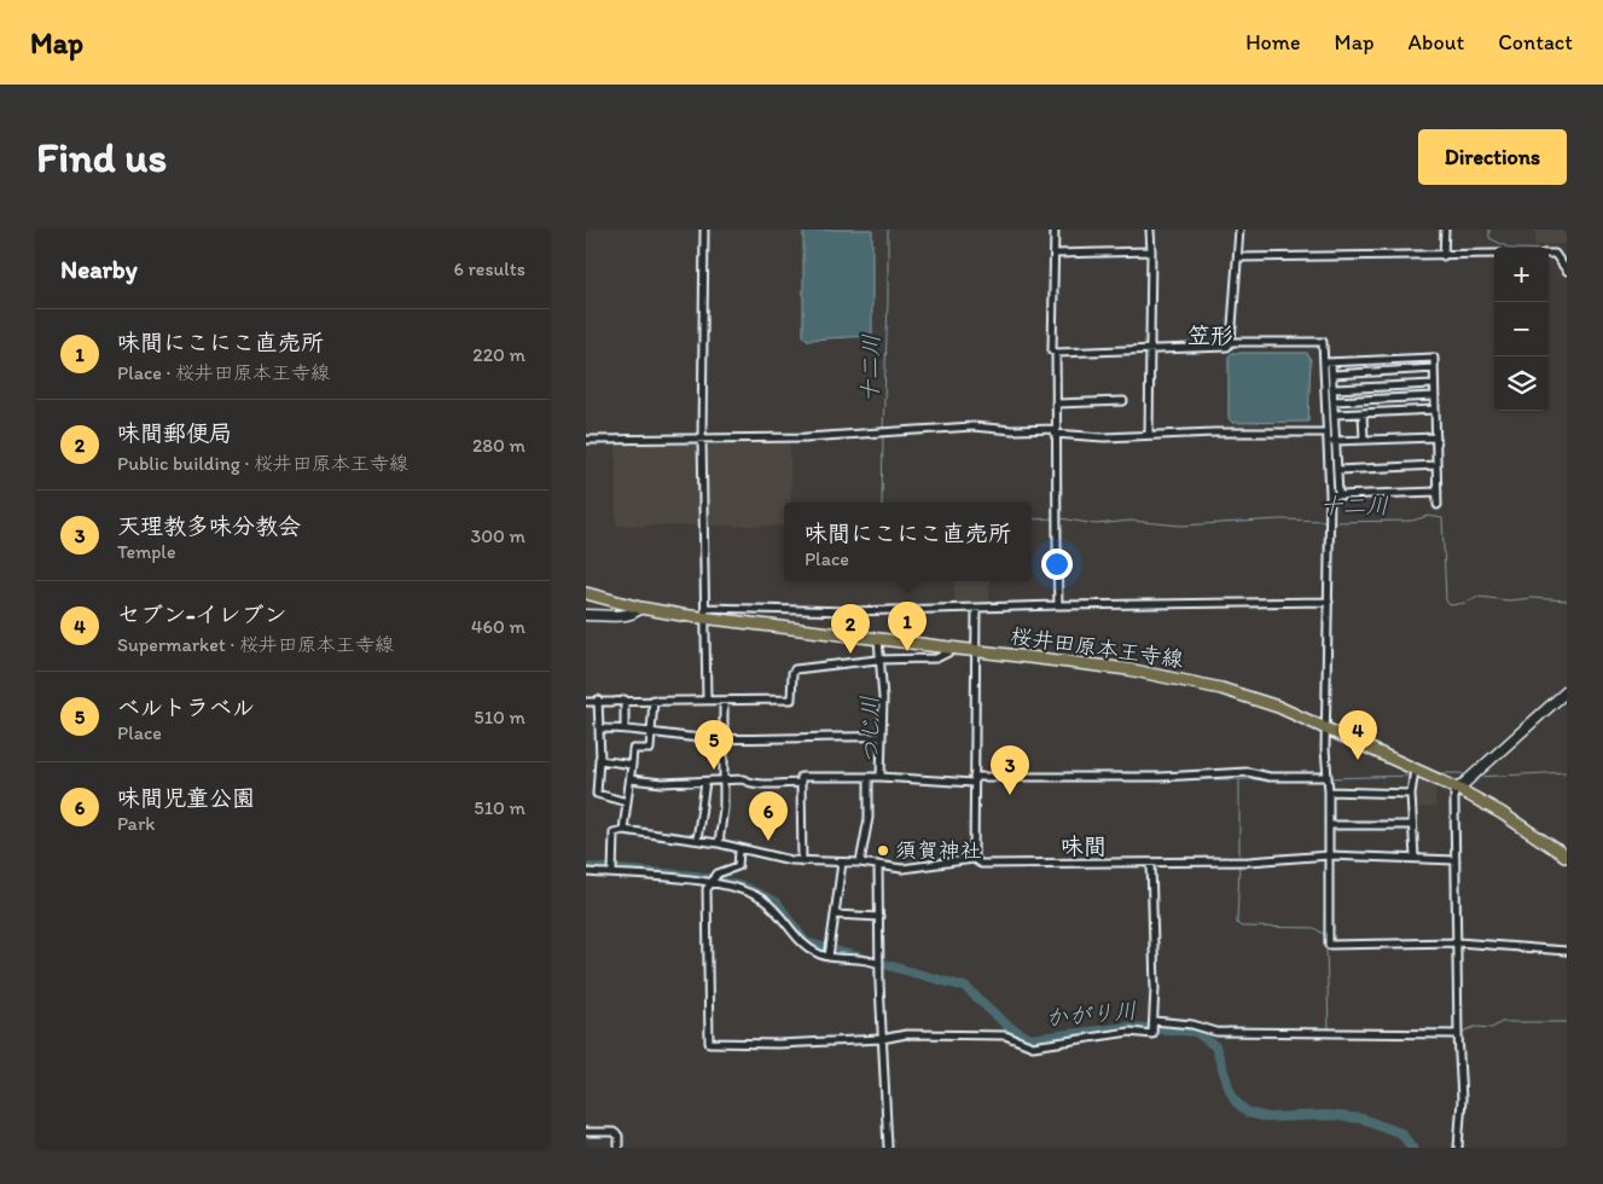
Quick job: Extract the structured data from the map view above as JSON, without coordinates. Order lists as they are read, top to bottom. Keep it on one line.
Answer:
{"streets":{"main road":["桜井田原本王寺線"]},"districts":["笠形","味間"],"water":["十二川","つじ川","かがり川"],"places":["須賀神社"],"page":{"header":"Map","nav":["Home","Map","About","Contact"],"buttons":"Directions","title":"Find us","heading":["Nearby","6 results"],"map_buttons":["+","−"],"list":[{"mark":"1","name":"味間にこにこ直売所","note":"Place · 桜井田原本王寺線","value":"220 m"},{"mark":"2","name":"味間郵便局","note":"Public building · 桜井田原本王寺線","value":"280 m"},{"mark":"3","name":"天理教多味分教会","note":"Temple","value":"300 m"},{"mark":"4","name":"セブン-イレブン","note":"Supermarket · 桜井田原本王寺線","value":"460 m"},{"mark":"5","name":"ベルトラベル","note":"Place","value":"510 m"},{"mark":"6","name":"味間児童公園","note":"Park","value":"510 m"}],"popup":["味間にこにこ直売所","Place"],"pins":["1","2","4","5","3","6"]}}
